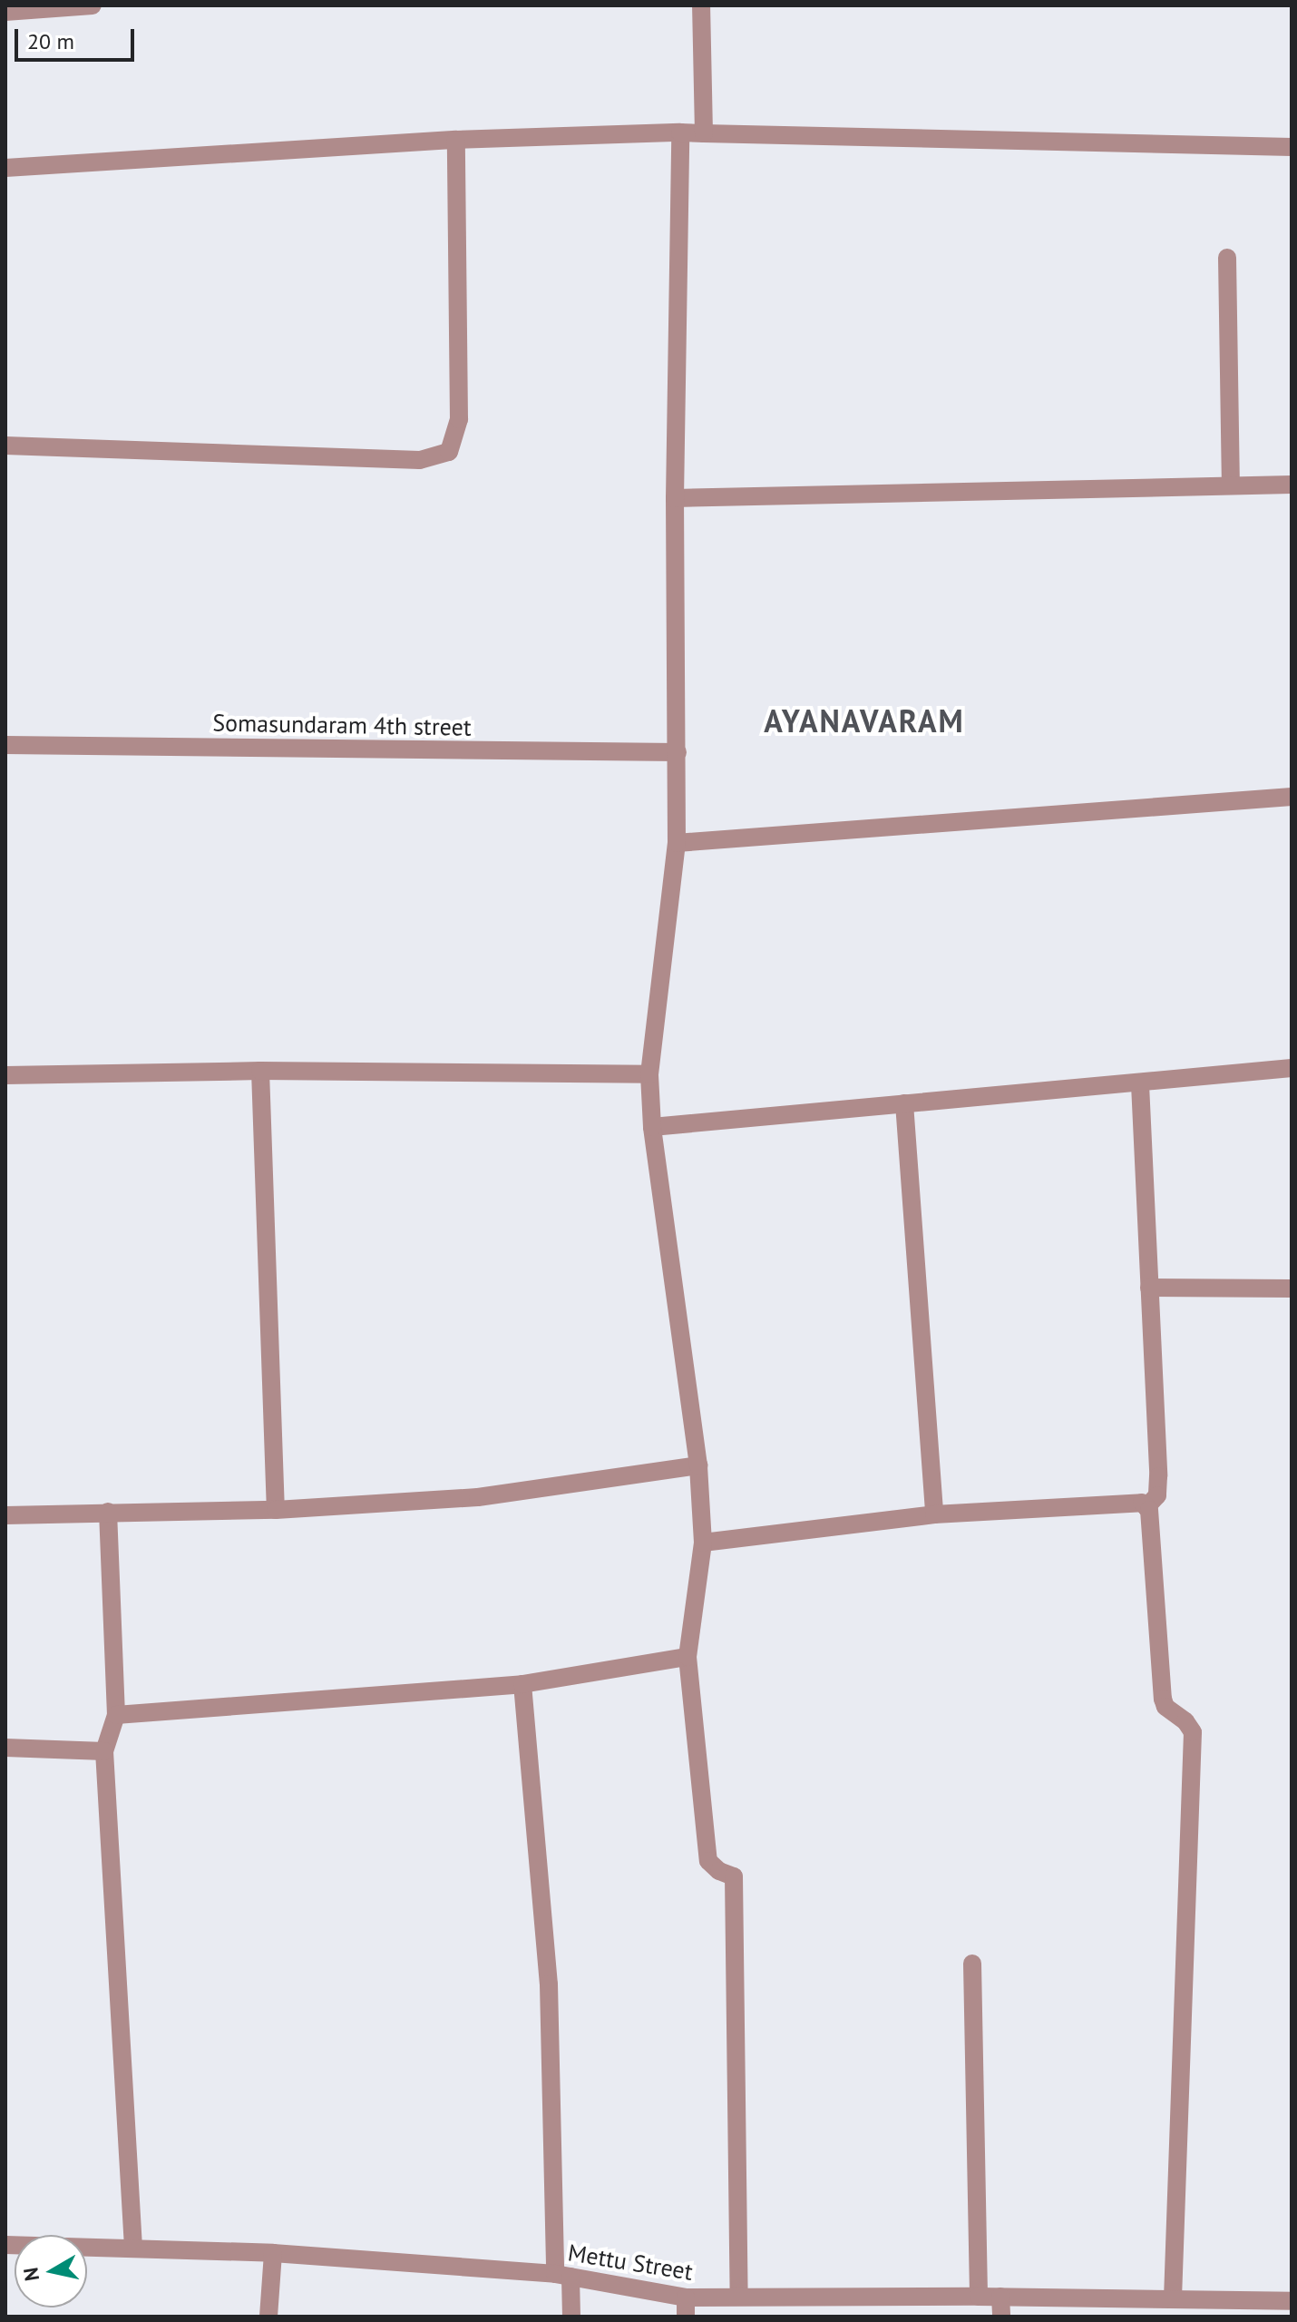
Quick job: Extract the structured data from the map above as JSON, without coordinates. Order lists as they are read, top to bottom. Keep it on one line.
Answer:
{"streets":{"street":["Somasundaram 4th street","Mettu Street"]},"districts":["AYANAVARAM"],"scale_bar":"20 m","north":"left"}
